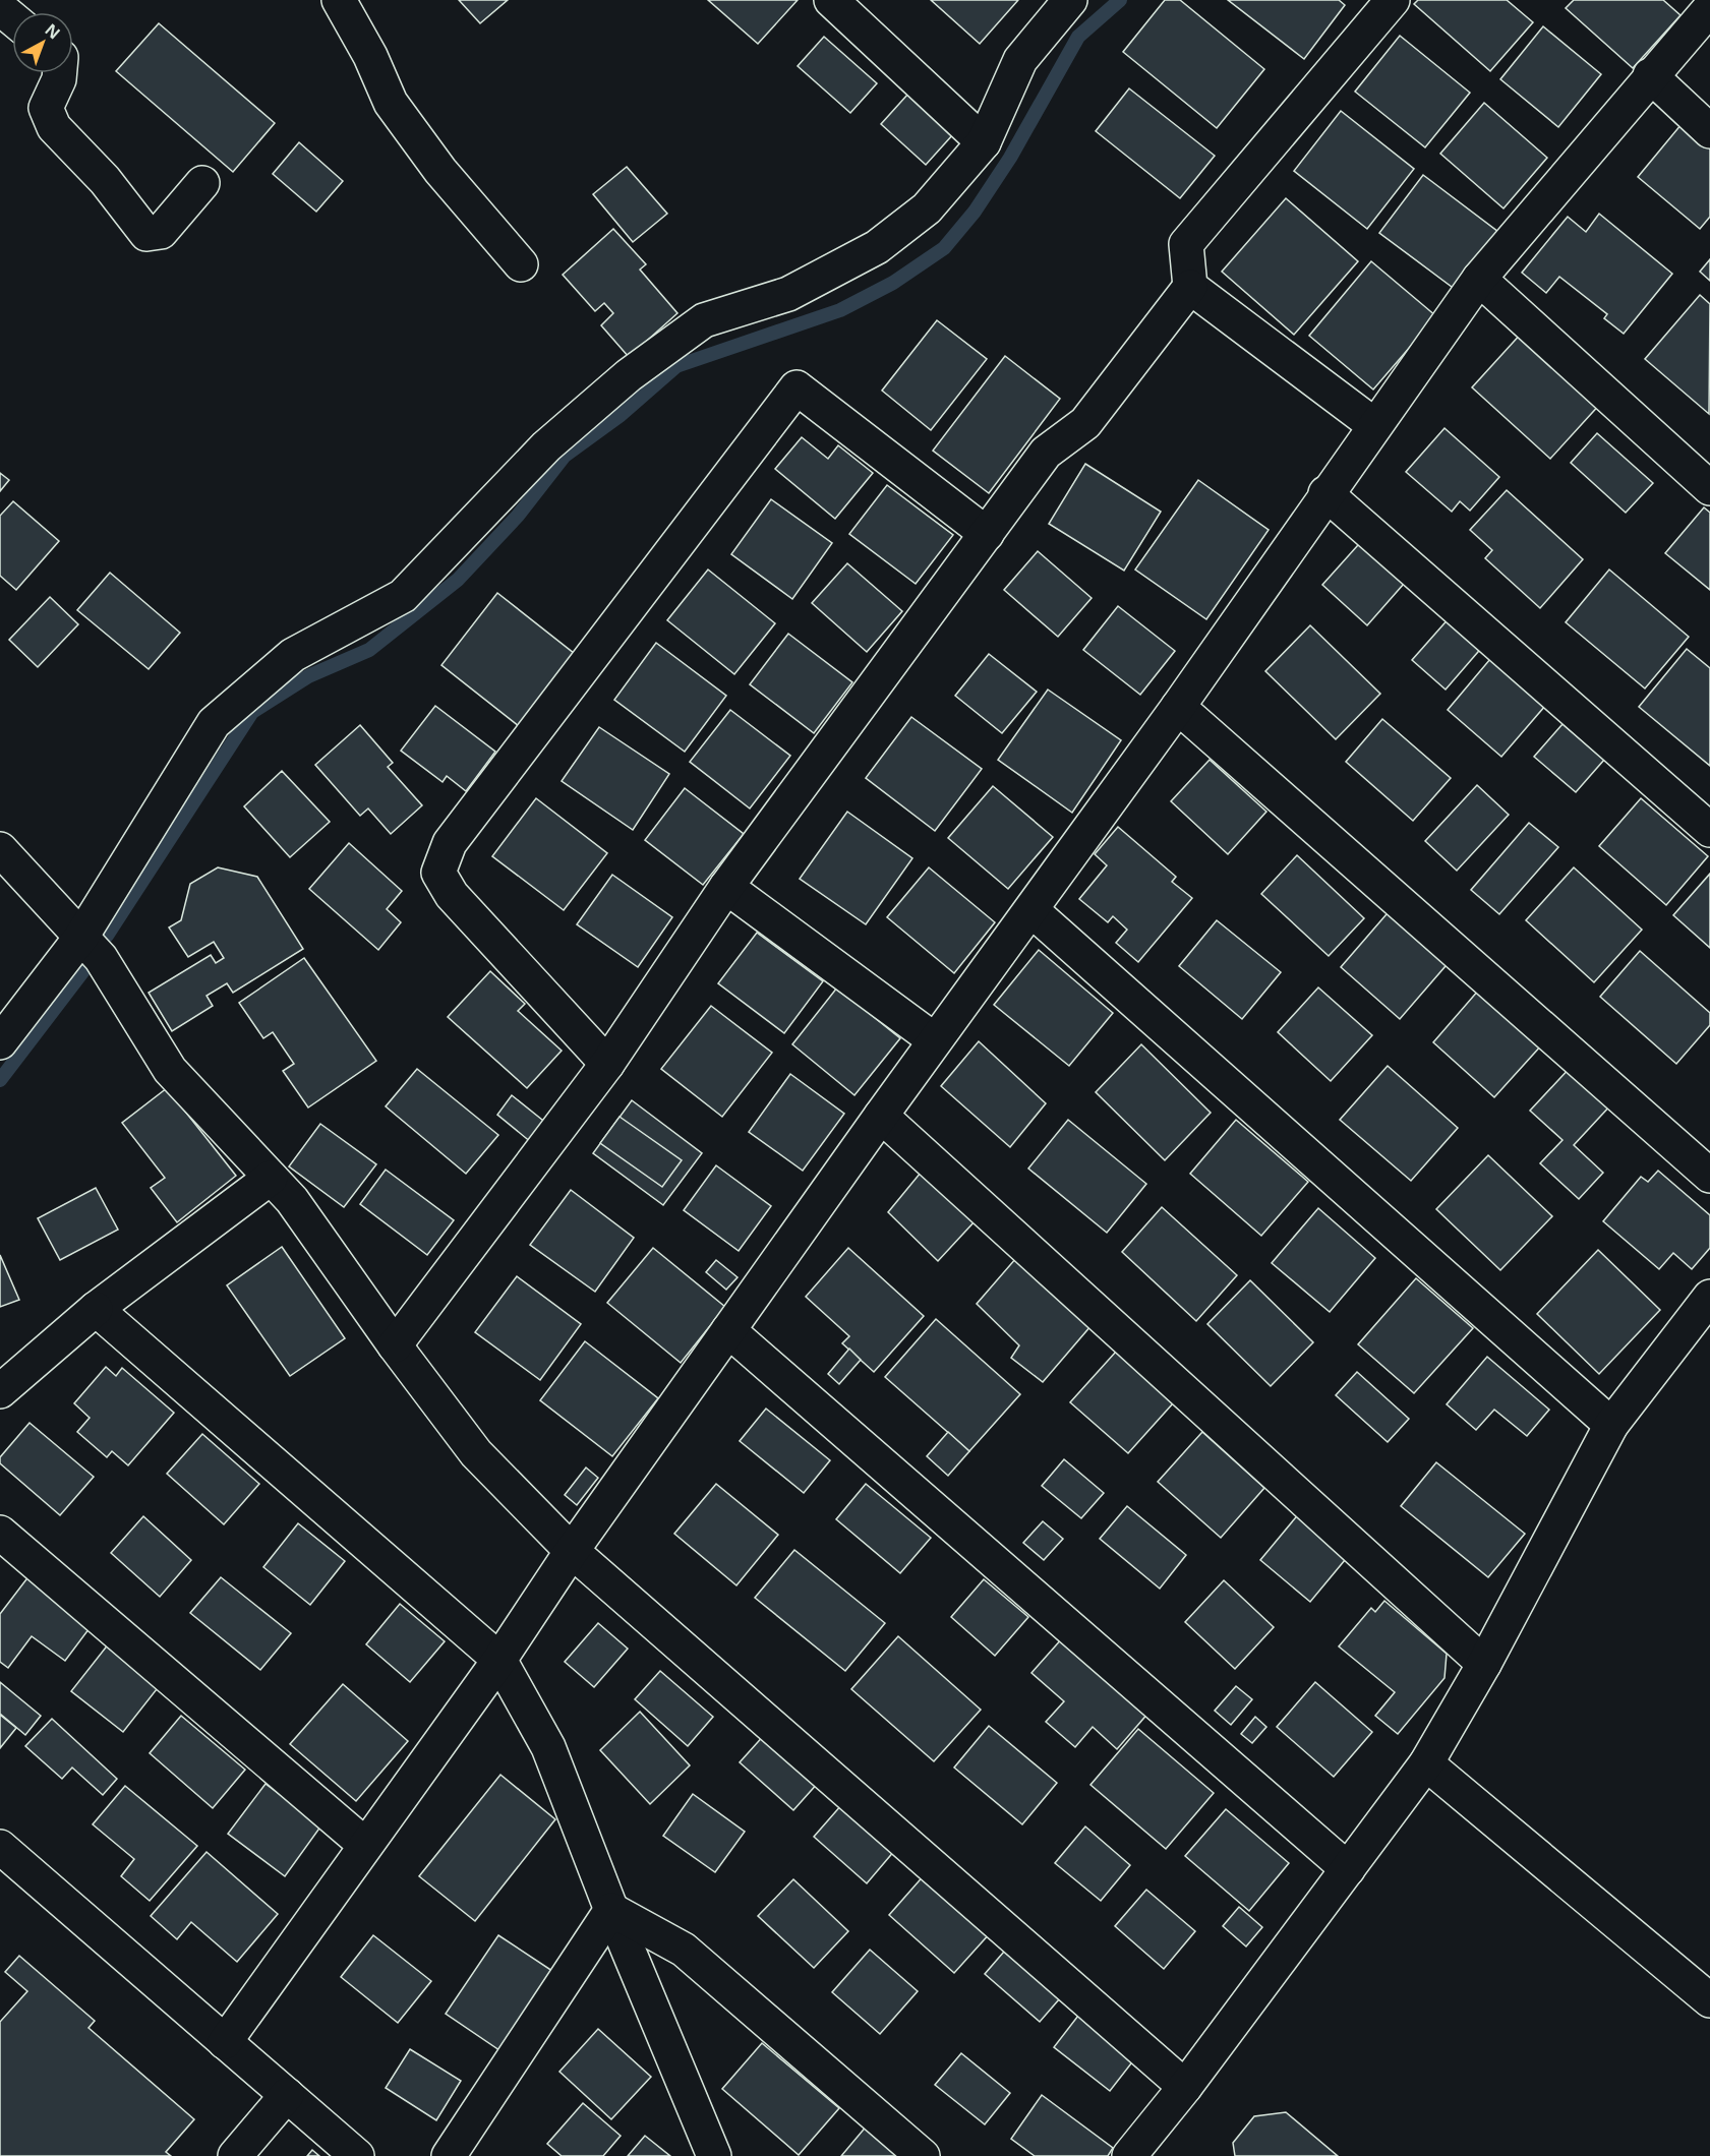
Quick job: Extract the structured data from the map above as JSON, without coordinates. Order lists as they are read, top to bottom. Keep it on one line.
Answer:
{"north":"top right"}
